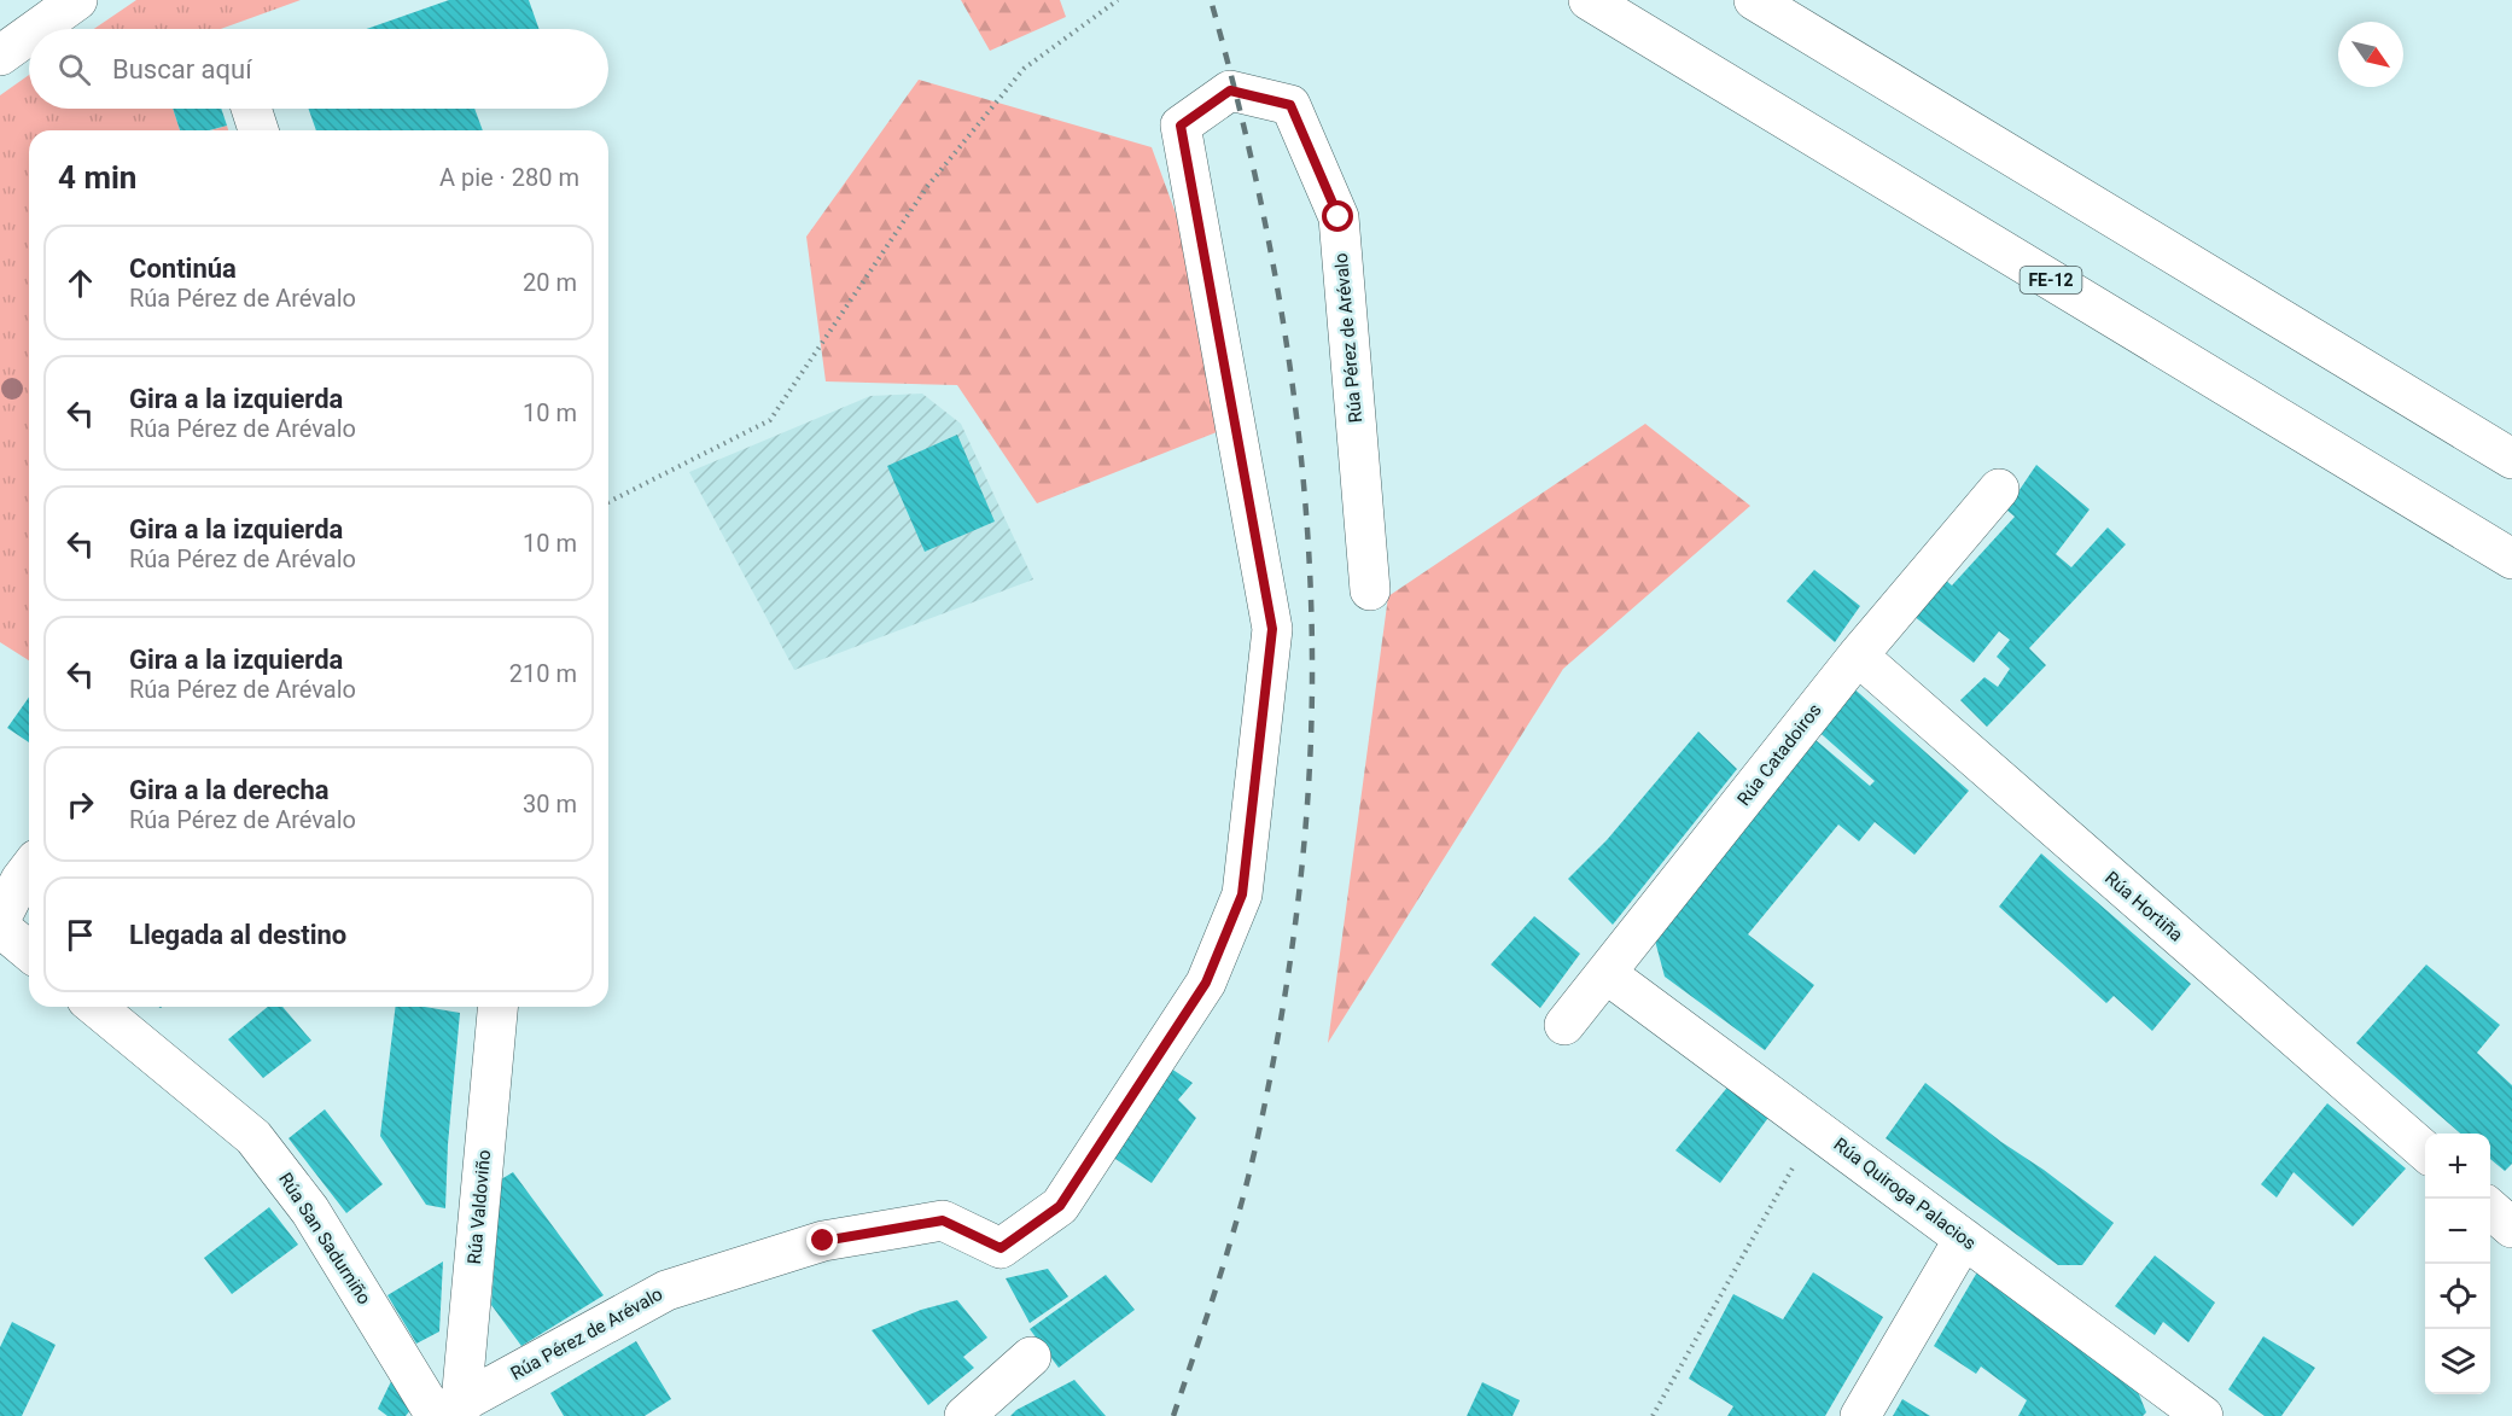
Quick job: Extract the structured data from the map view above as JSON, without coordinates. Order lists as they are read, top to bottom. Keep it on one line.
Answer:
{"streets":{"main road":["FE-12","Rúa Pérez de Arévalo","Rúa Catadoiros","Rúa Hortiña","Rúa Quiroga Palacios","Rúa Valdoviño","Rúa San Sadurniño"]},"crossings":[["Rúa Pérez de Arévalo","Rúa Valdoviño"],["Rúa Pérez de Arévalo","Rúa San Sadurniño"],["Rúa Catadoiros","Rúa Hortiña"],["Rúa Catadoiros","Rúa Quiroga Palacios"],["Rúa Valdoviño","Rúa San Sadurniño"]],"north":"bottom right","page":{"search":"Buscar aquí","heading":["4 min","A pie · 280 m"],"list":[["Continúa","Rúa Pérez de Arévalo","20 m"],["Gira a la izquierda","Rúa Pérez de Arévalo","10 m"],["Gira a la izquierda","Rúa Pérez de Arévalo","10 m"],["Gira a la izquierda","Rúa Pérez de Arévalo","210 m"],["Gira a la derecha","Rúa Pérez de Arévalo","30 m"],"Llegada al destino"],"map_buttons":["+","−"]}}
